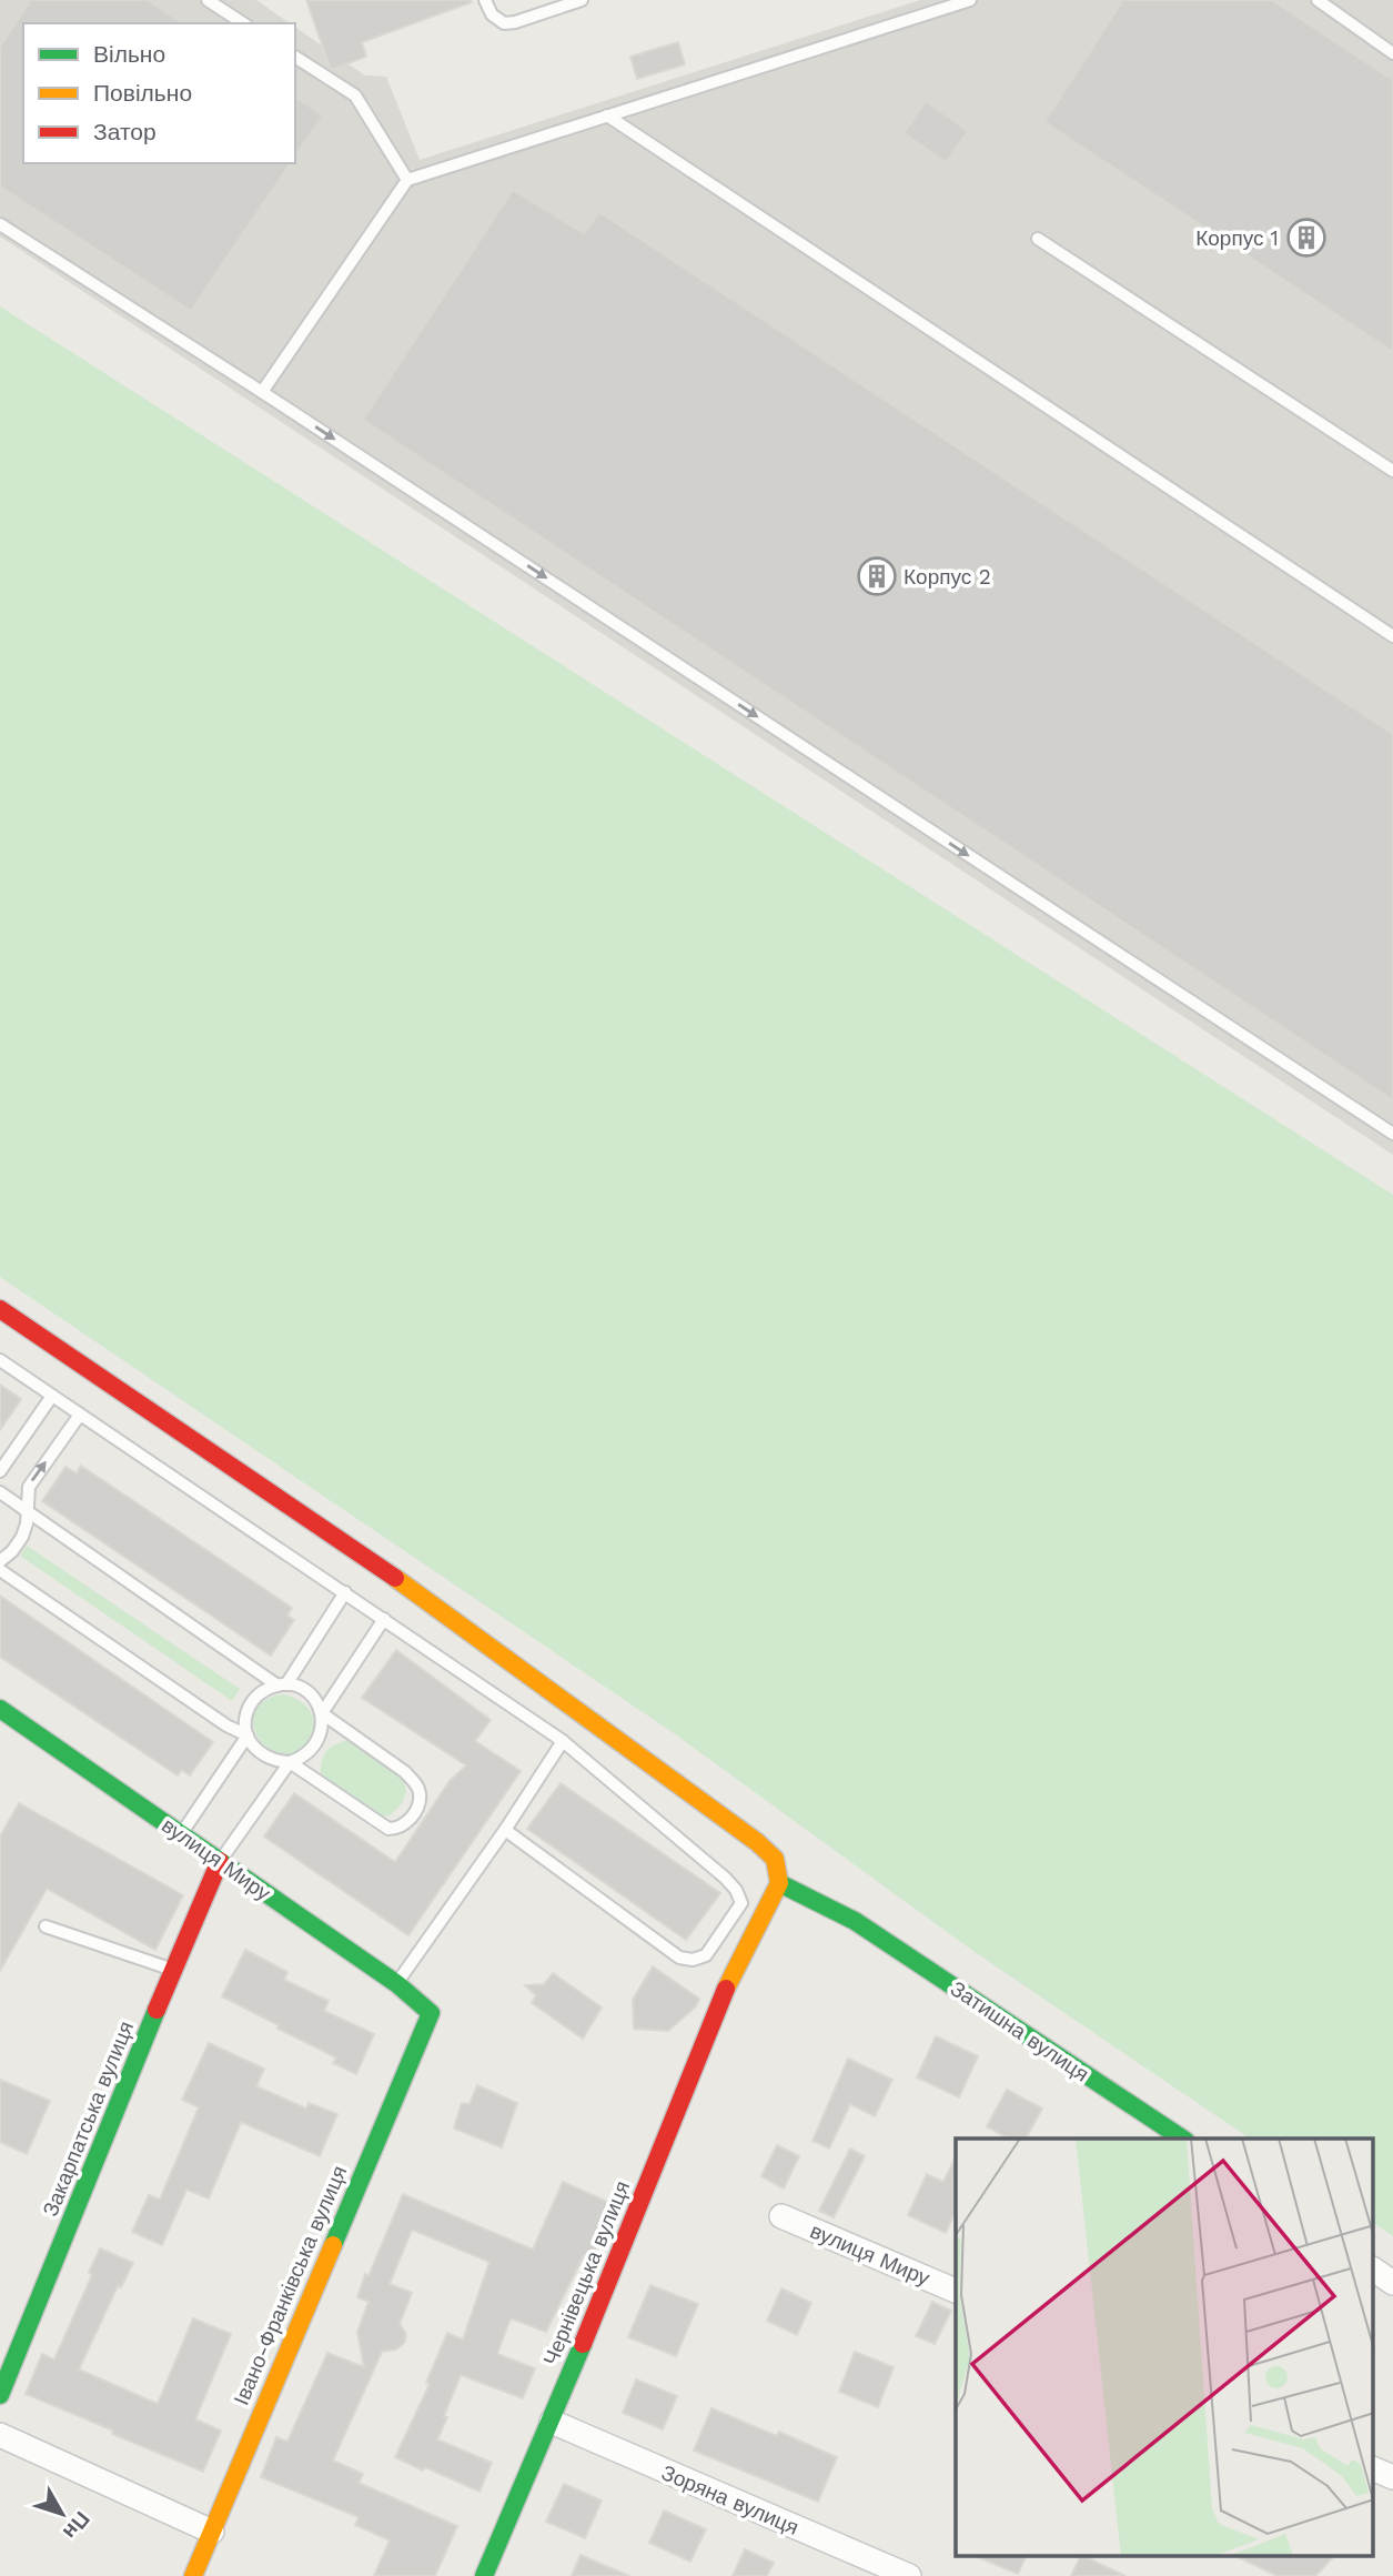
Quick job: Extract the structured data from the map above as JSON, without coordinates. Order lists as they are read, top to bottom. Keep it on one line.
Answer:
{"streets":{"street":["вулиця Миру","Затишна вулиця","Закарпатська вулиця","Чернівецька вулиця","Івано-Франківська вулиця","Зоряна вулиця"]},"crossings":[["вулиця Миру","Закарпатська вулиця"],["вулиця Миру","Івано-Франківська вулиця"],["Затишна вулиця","Чернівецька вулиця"],["Чернівецька вулиця","Зоряна вулиця"]],"places":{"building":["Корпус 1","Корпус 2"]},"legend":["Вільно","Повільно","Затор"],"north":"bottom right"}
